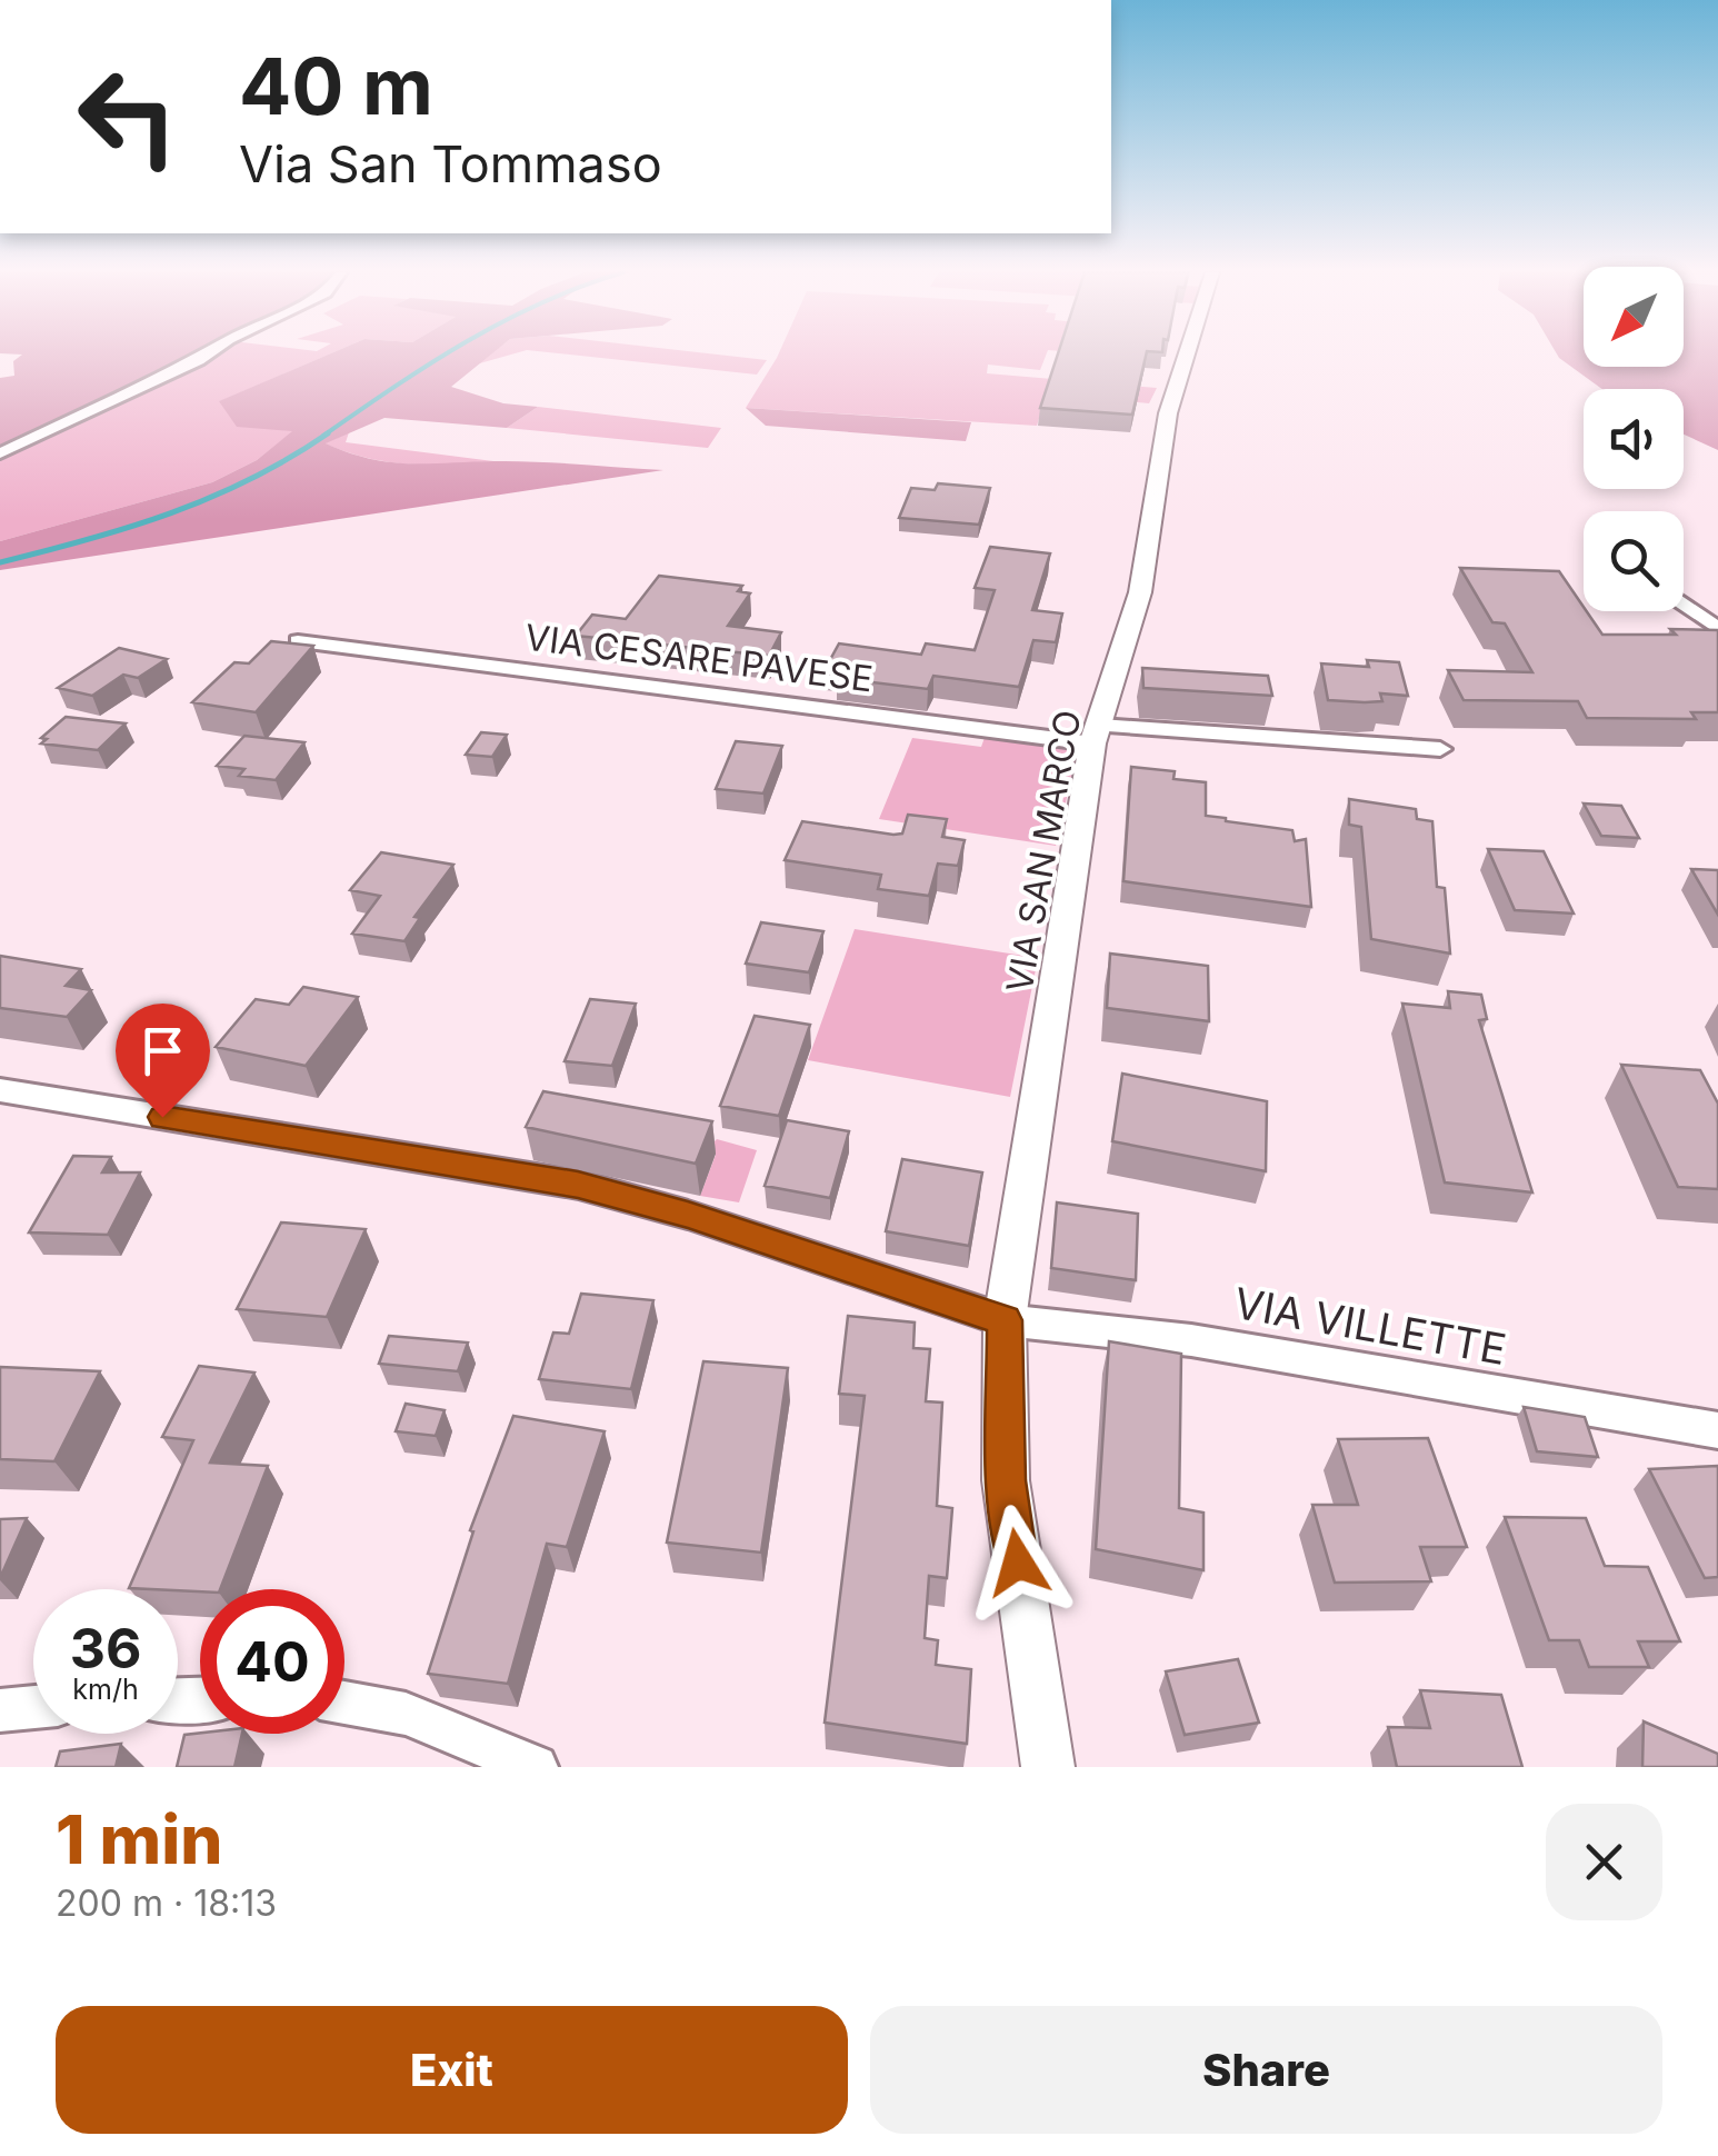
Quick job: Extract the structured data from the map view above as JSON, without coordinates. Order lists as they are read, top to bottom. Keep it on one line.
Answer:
{"streets":{"street":["VIA CESARE PAVESE","VIA SAN MARCO","VIA VILLETTE"]},"crossings":[["VIA CESARE PAVESE","VIA SAN MARCO"],["VIA SAN MARCO","VIA VILLETTE"]],"north":"bottom left","page":{"turn":["40 m","Via San Tommaso"],"speed":"36 km/h","limit":"40","heading":["1 min","200 m · 18:13"],"buttons":["Exit","Share"]}}
